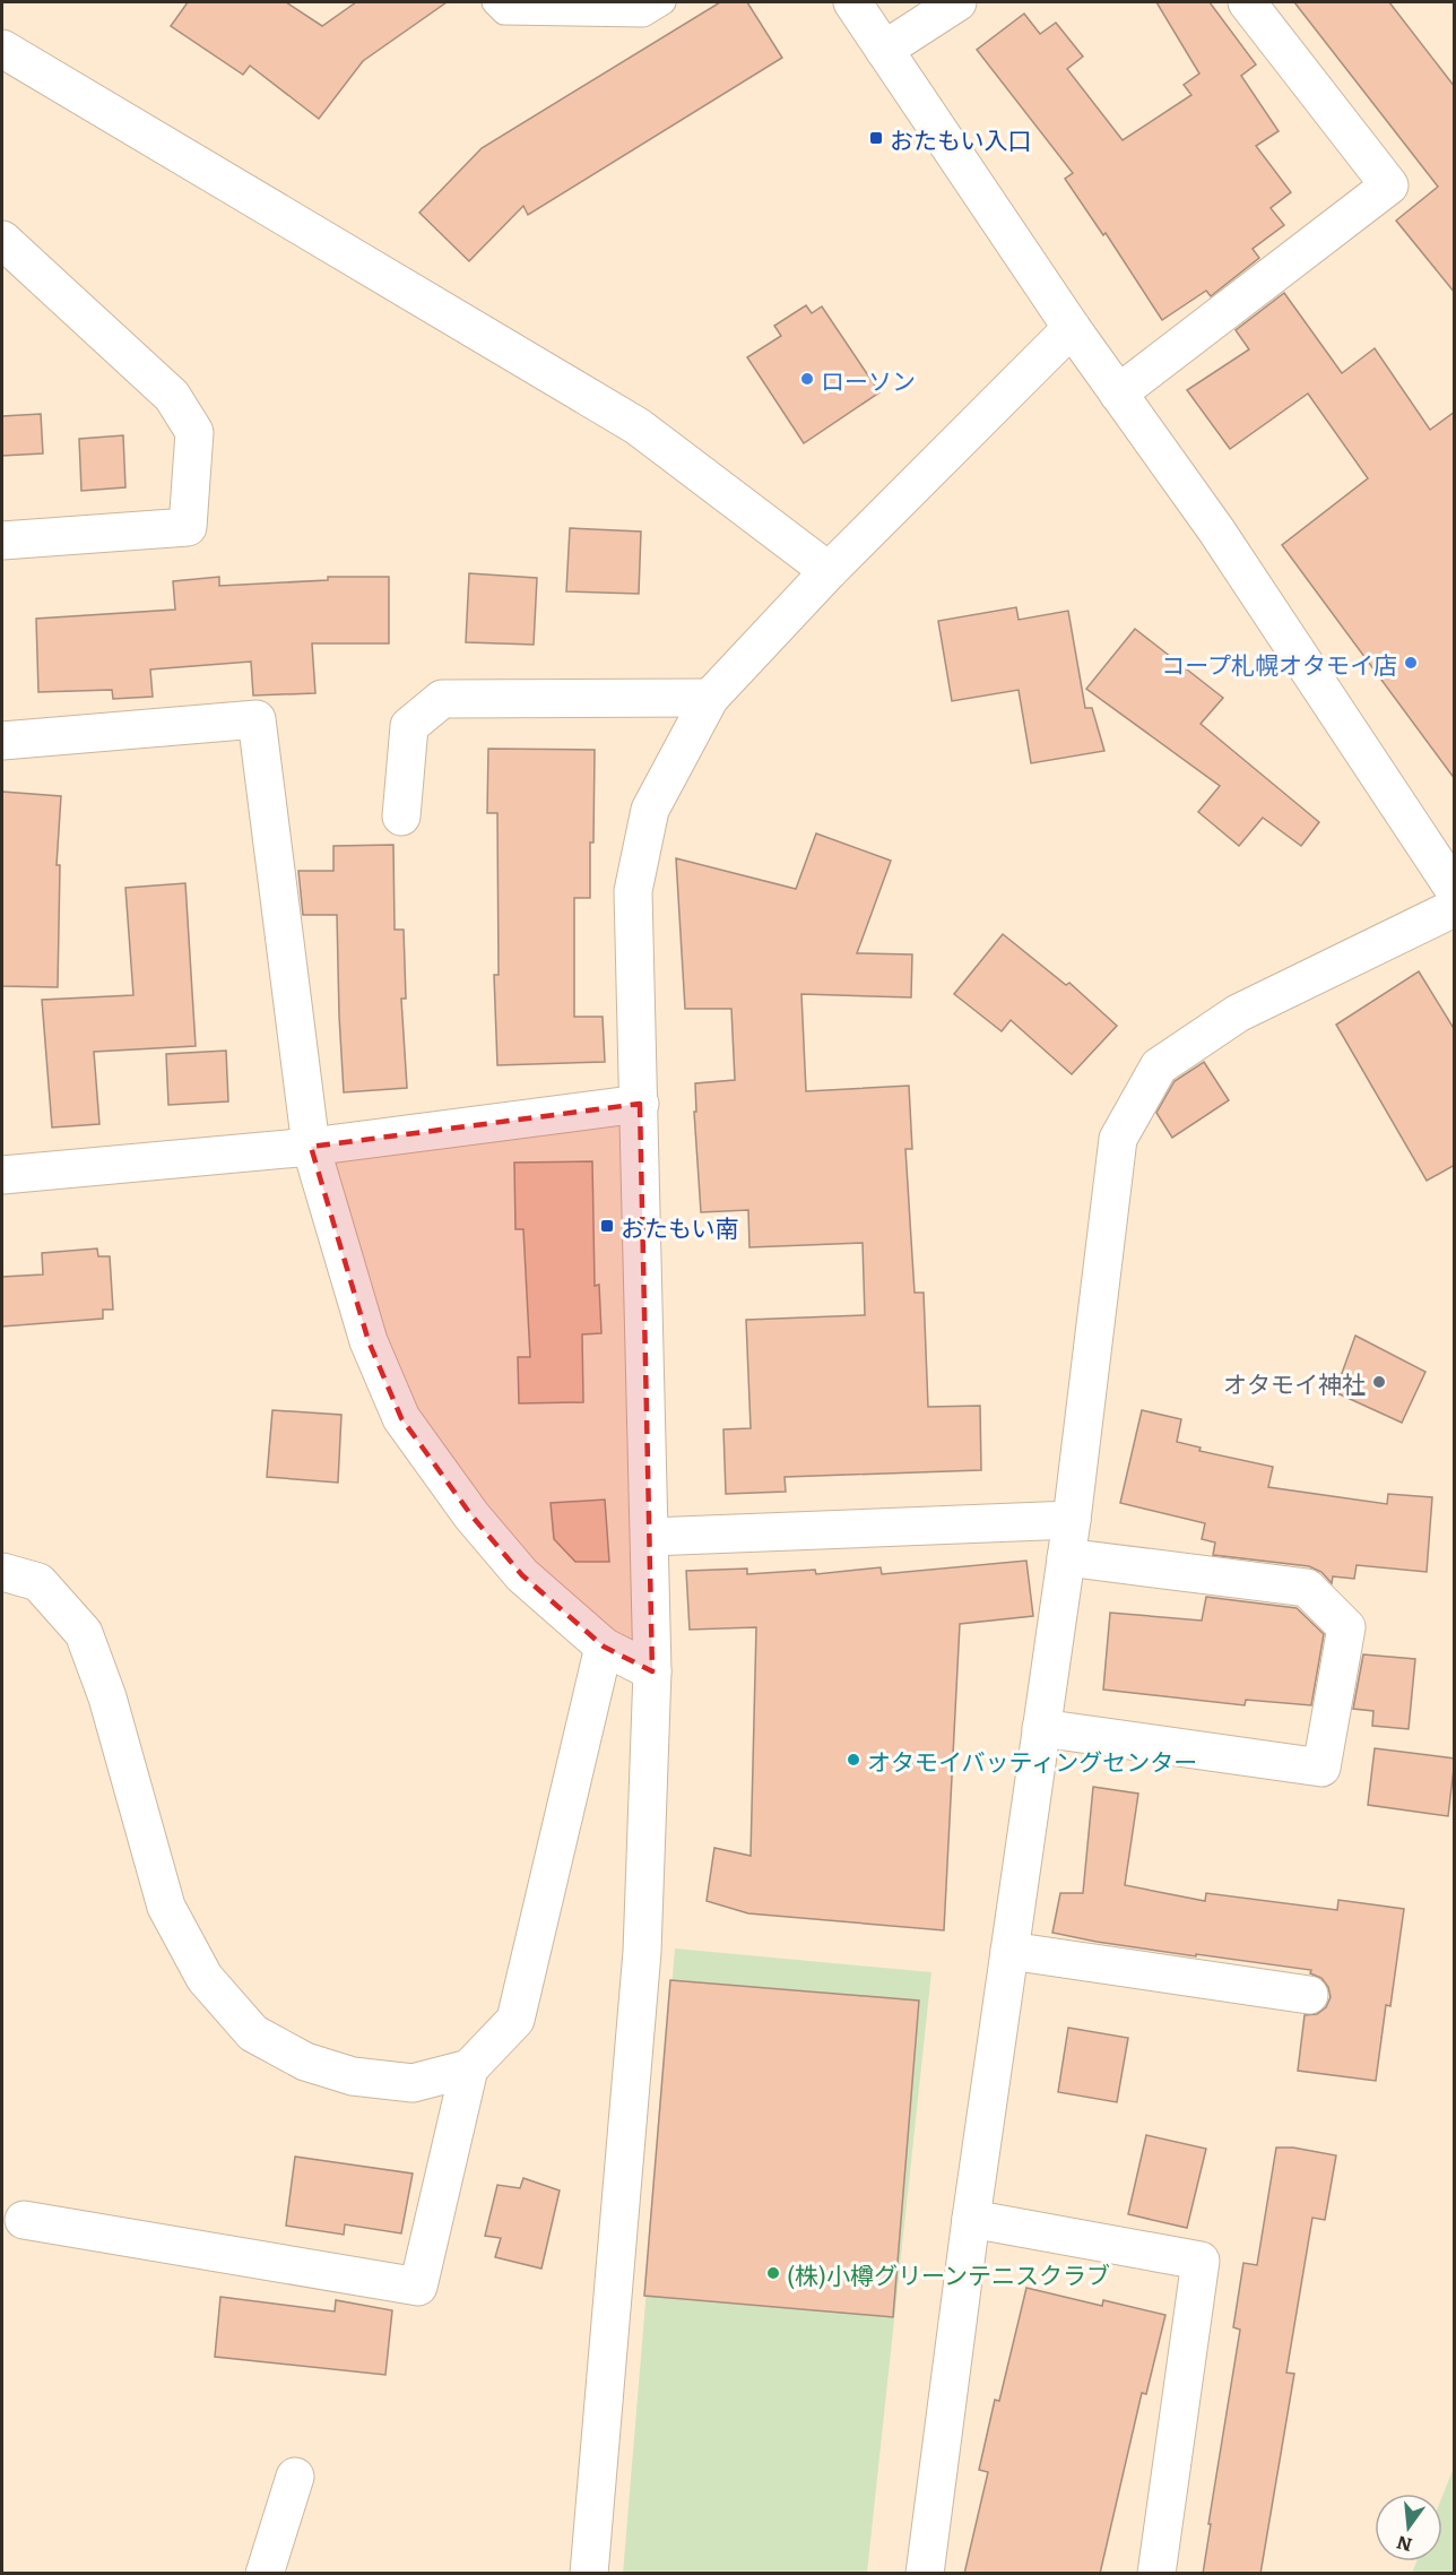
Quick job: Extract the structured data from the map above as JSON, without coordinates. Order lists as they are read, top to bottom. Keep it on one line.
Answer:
{"places":{"transit":["おたもい入口","おたもい南"],"other":["ローソン","コープ札幌オタモイ店","オタモイ神社","オタモイバッティングセンター","(株)小樽グリーンテニスクラブ"]},"north":"bottom"}
